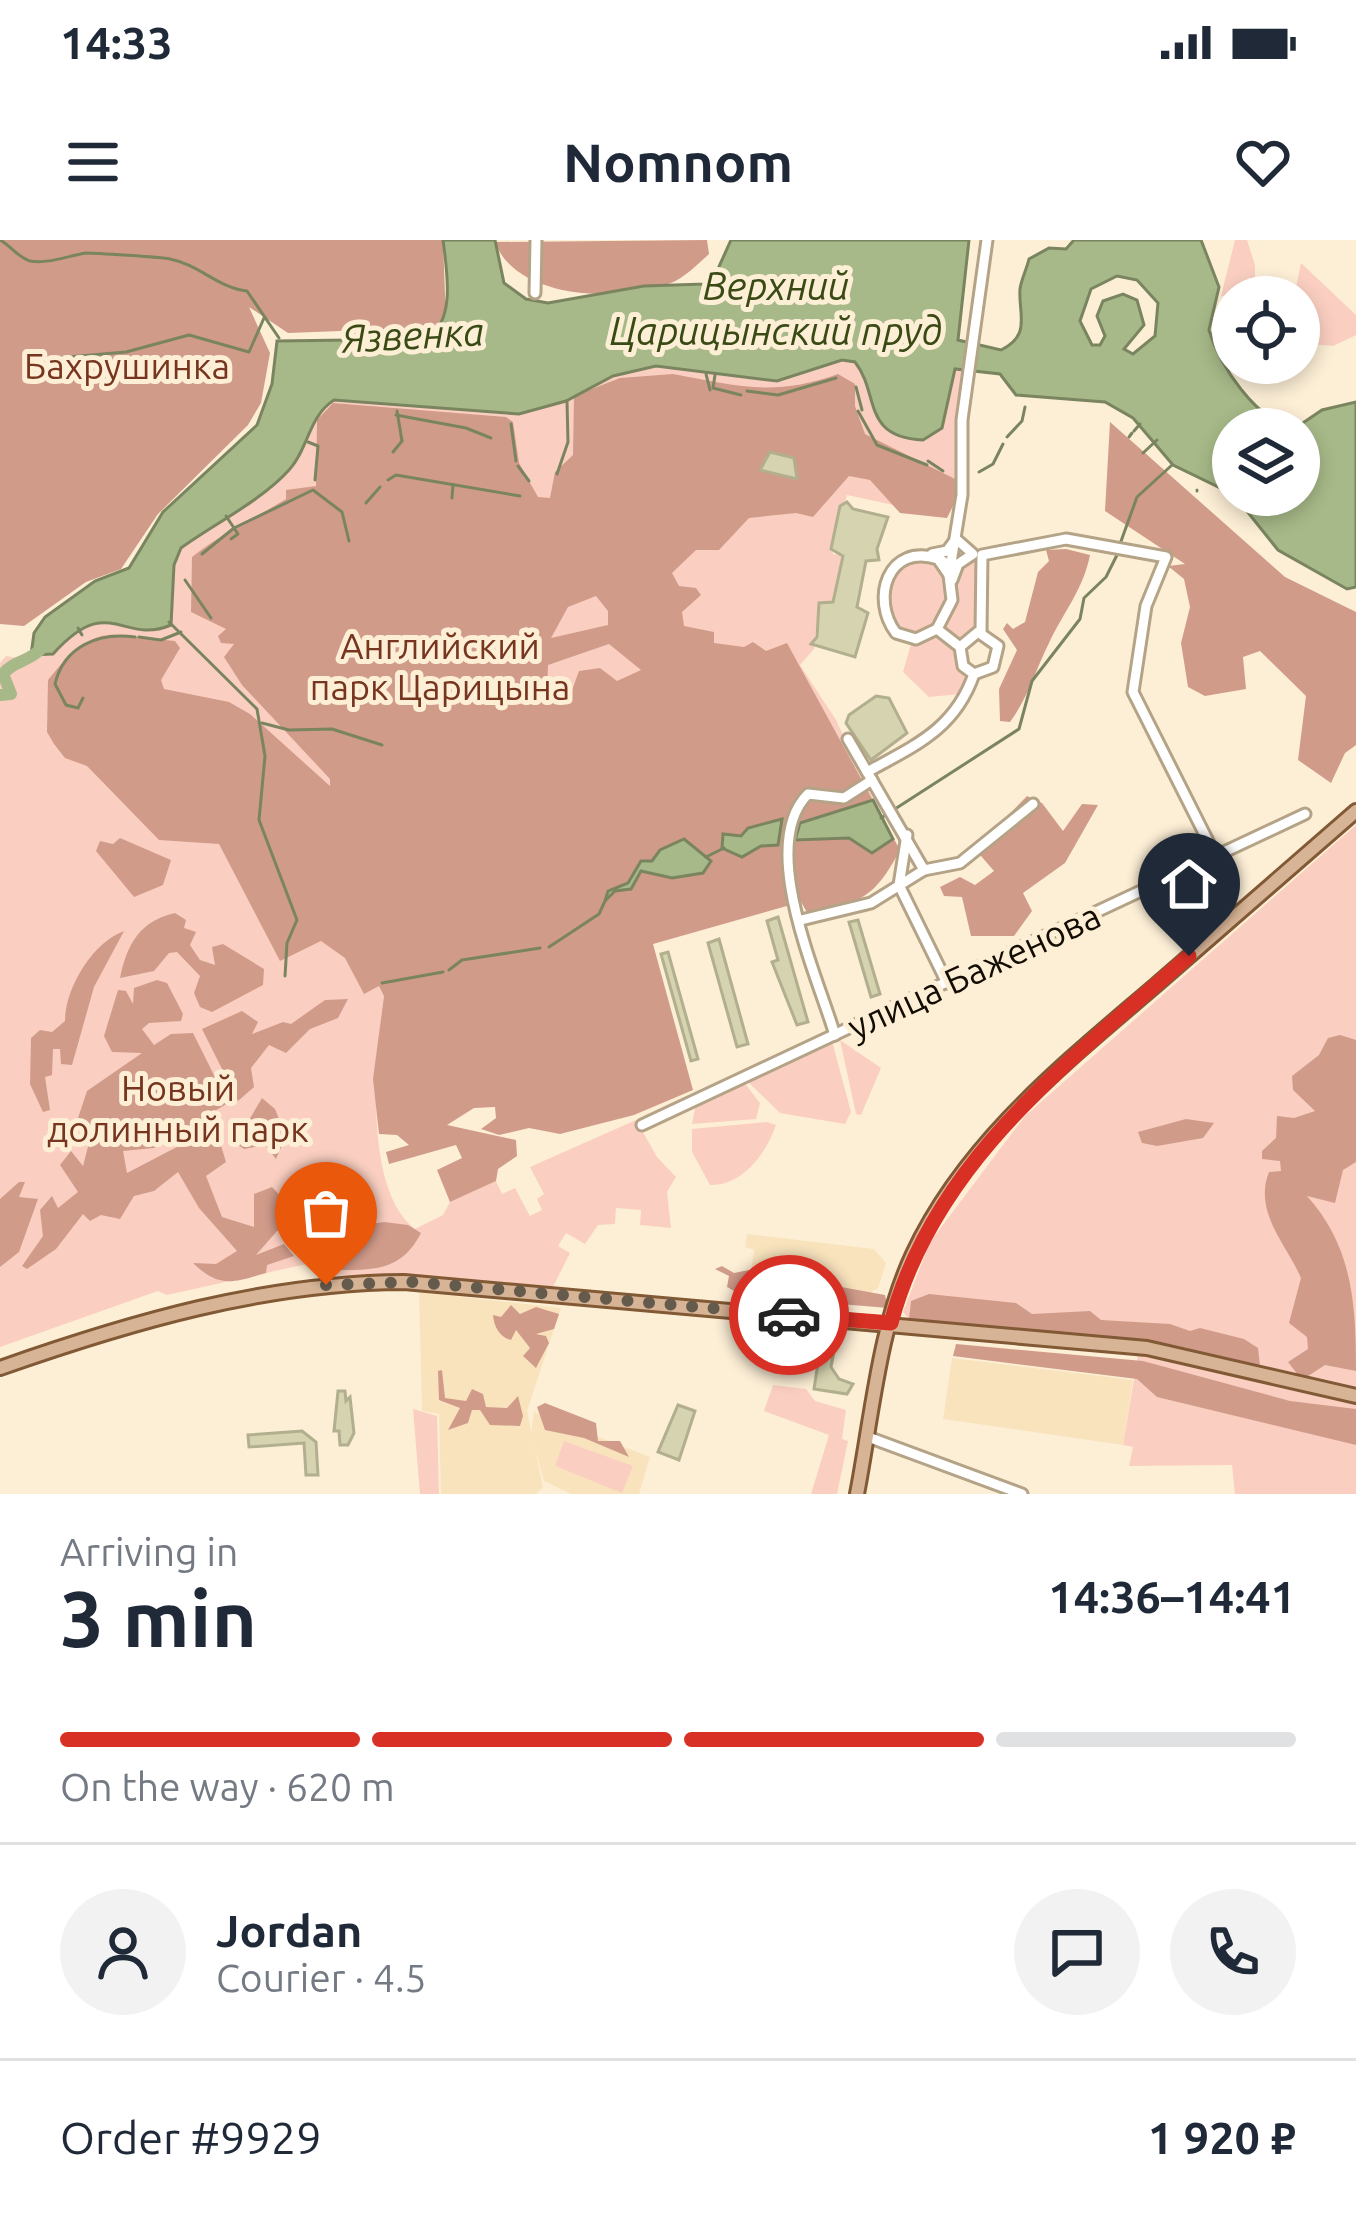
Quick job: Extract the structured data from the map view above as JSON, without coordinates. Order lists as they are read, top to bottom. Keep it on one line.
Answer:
{"streets":{"street":["улица Баженова"]},"water":["Верхний Царицынский пруд","Язвенка"],"parks":["Бахрушинка","Английский парк Царицына","Новый долинный парк"],"page":{"status":"14:33","header":"Nomnom","heading":["3 min","Arriving in","14:36–14:41"],"panel":["Jordan","Courier · 4.5","Order #9929","1 920 ₽"],"bar":"On the way · 620 m"}}
